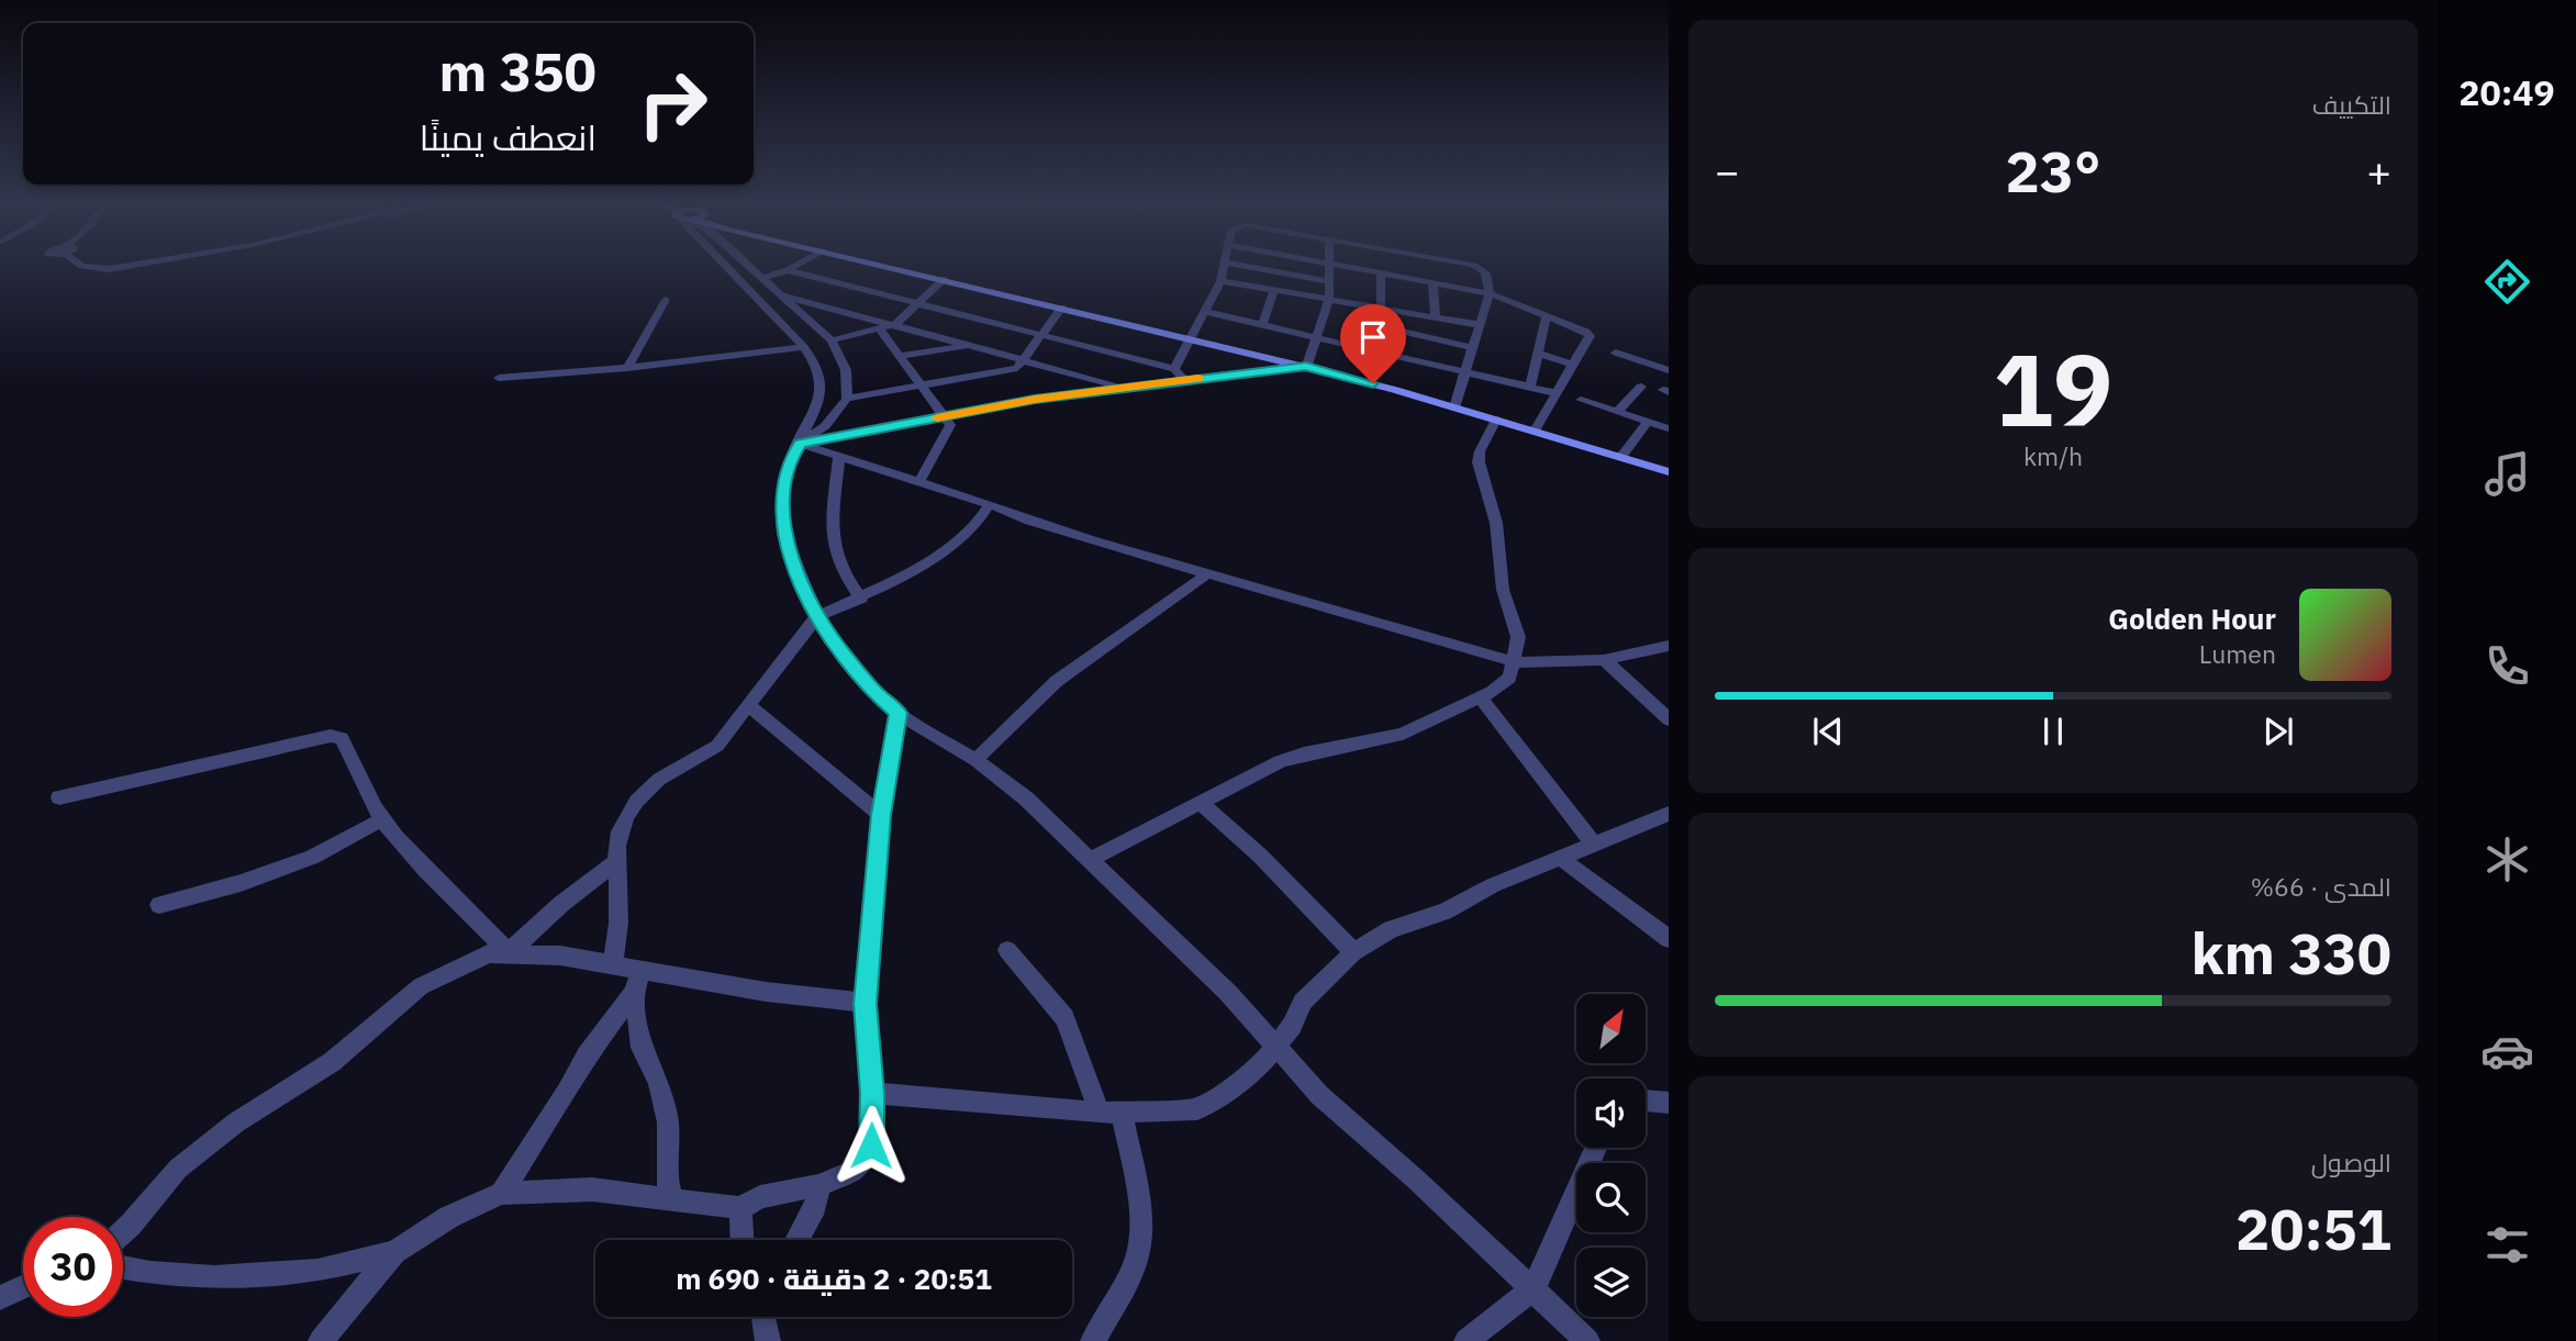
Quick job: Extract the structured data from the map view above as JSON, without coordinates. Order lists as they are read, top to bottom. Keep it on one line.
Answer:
{"north":"top right","page":{"tabs":"20:49","tile":["التكييف",["19","km/h"],["المدى · 66%","330 km"],["الوصول","20:51"]],"turn":["350 m","انعطف يمينًا"],"heat":["−","23°","+"],"song":["Golden Hour","Lumen"],"limit":"30","trip":"20:51 · 2 دقيقة · 690 m"}}
